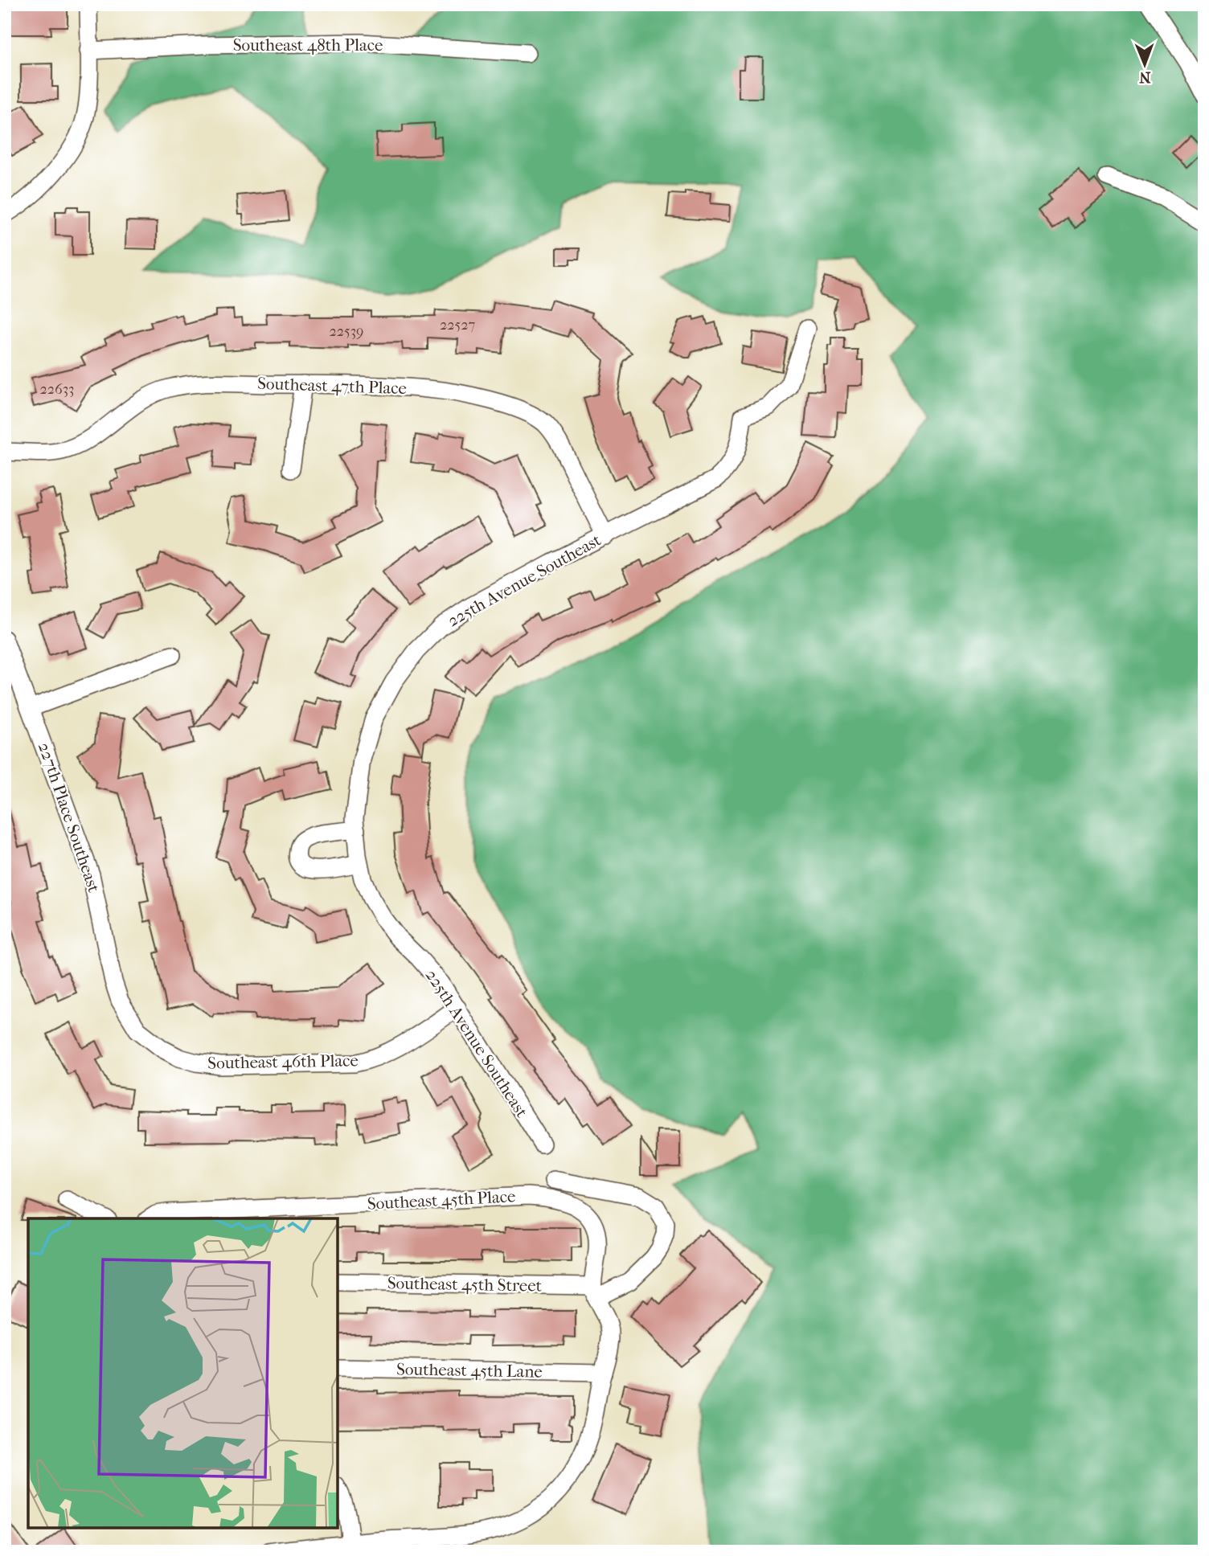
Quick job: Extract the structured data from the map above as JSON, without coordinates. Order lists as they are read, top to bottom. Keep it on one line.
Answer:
{"streets":{"street":["Southeast 48th Place","Southeast 47th Place","225th Avenue Southeast","227th Place Southeast","Southeast 46th Place","Southeast 45th Place","Southeast 45th Street","Southeast 45th Lane"]},"crossings":[["Southeast 47th Place","225th Avenue Southeast"],["225th Avenue Southeast","Southeast 46th Place"],["227th Place Southeast","Southeast 46th Place"],["Southeast 45th Place","Southeast 45th Street"]],"house_numbers":["22527","22539","22633"],"north":"bottom"}
